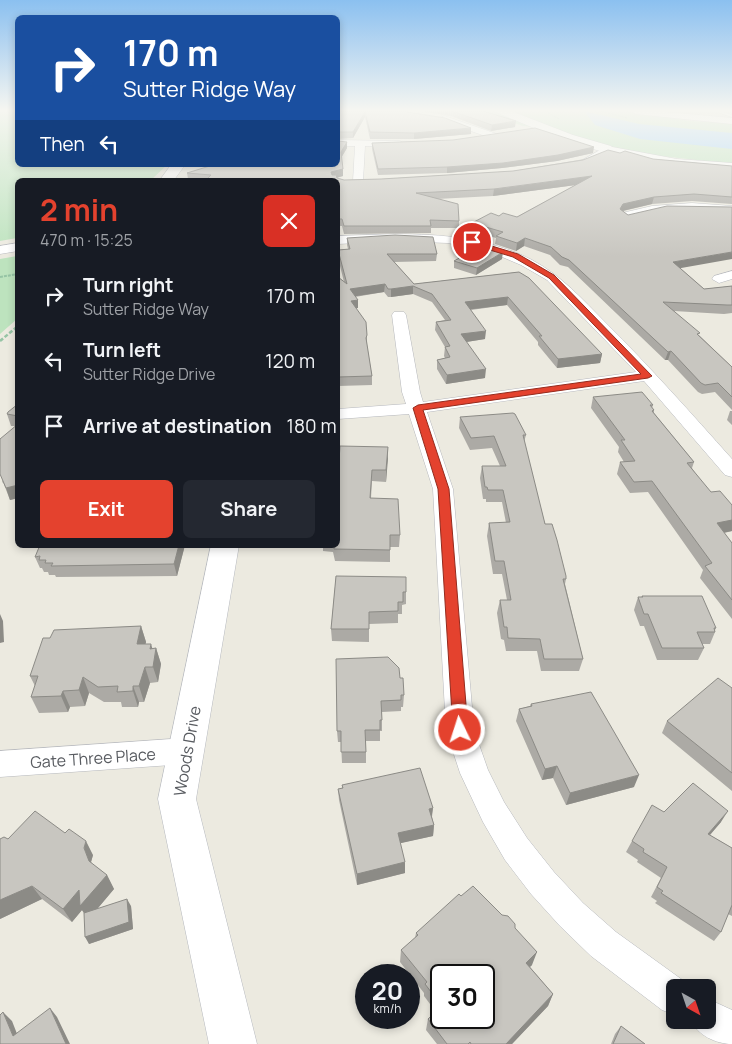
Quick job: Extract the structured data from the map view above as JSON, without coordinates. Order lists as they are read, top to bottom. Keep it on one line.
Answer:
{"streets":{"street":["Woods Drive","Gate Three Place"]},"crossings":[["Woods Drive","Gate Three Place"]],"north":"bottom right","page":{"turn":["170 m","Sutter Ridge Way"],"then":"Then","heading":["2 min","470 m · 15:25"],"list":[{"name":"Turn right","note":"Sutter Ridge Way","value":"170 m"},{"name":"Turn left","note":"Sutter Ridge Drive","value":"120 m"},{"name":"Arrive at destination","value":"180 m"}],"buttons":["Exit","Share"],"speed":"20 km/h","limit":"30"}}
